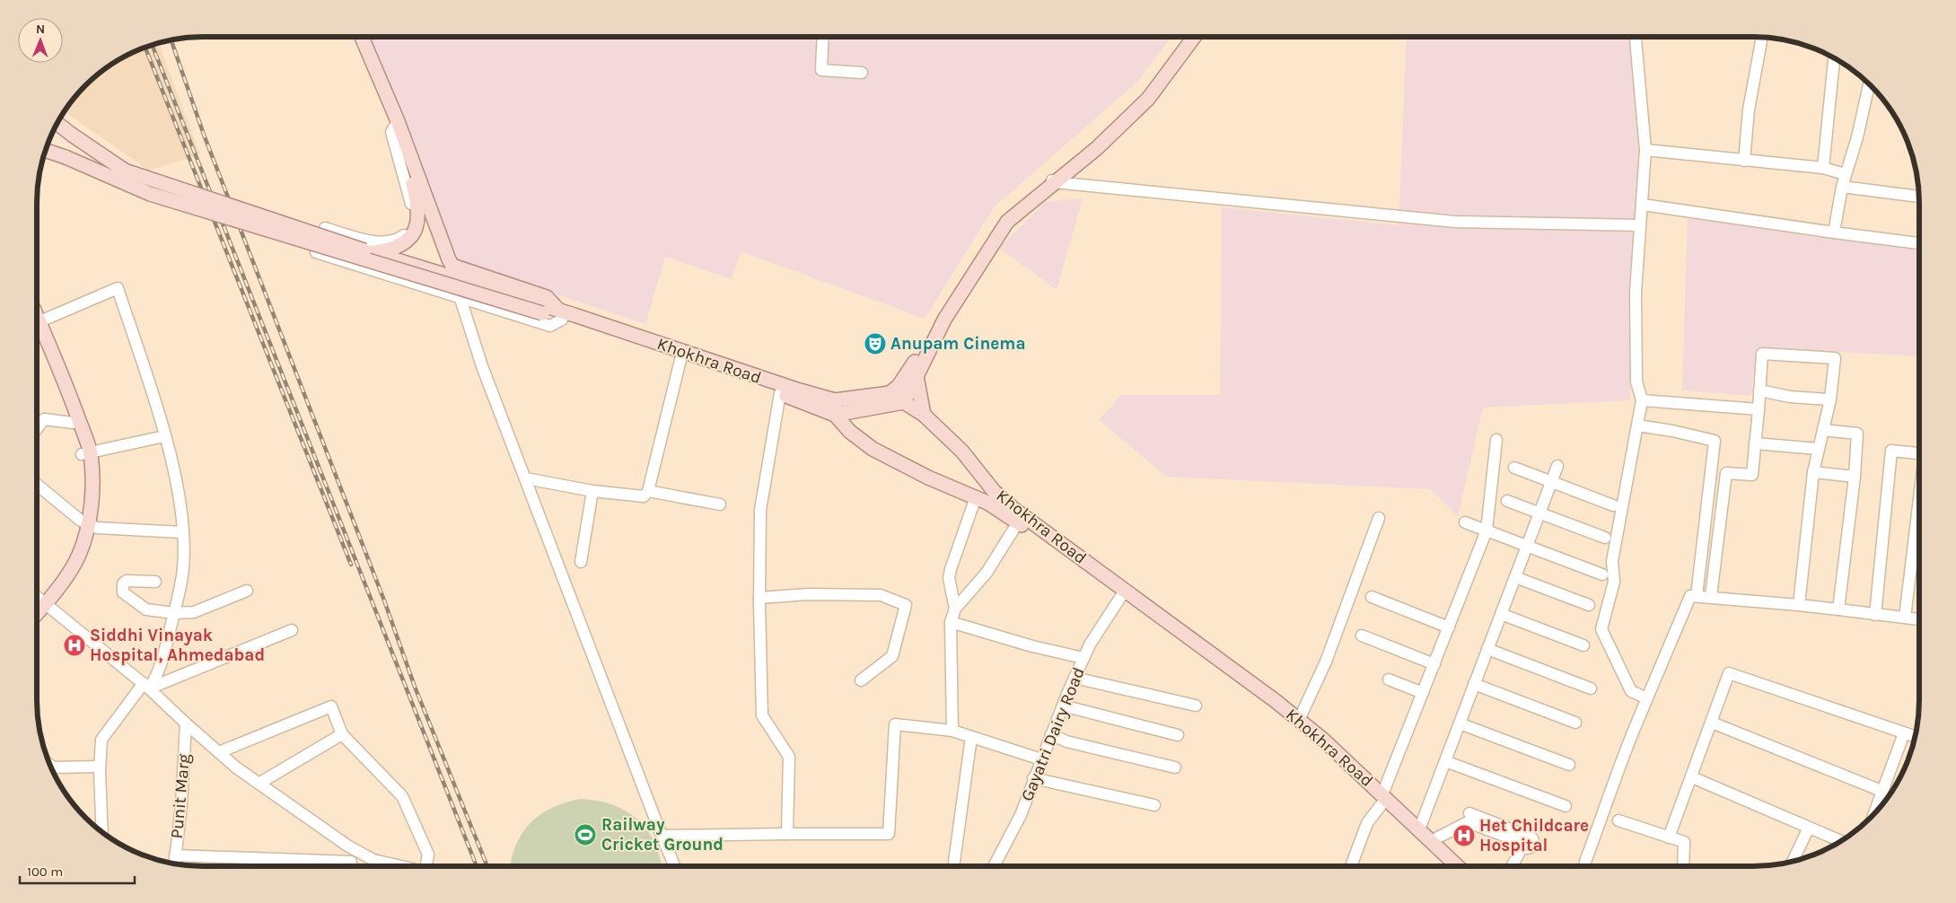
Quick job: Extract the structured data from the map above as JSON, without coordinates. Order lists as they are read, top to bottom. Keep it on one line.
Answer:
{"streets":{"main road":["Khokhra Road"],"street":["Gayatri Dairy Road","Punit Marg"]},"crossings":[["Khokhra Road","Gayatri Dairy Road"]],"places":{"theatre":["Anupam Cinema"],"hospital":["Siddhi Vinayak Hospital, Ahmedabad","Het Childcare Hospital"],"sports":["Railway Cricket Ground"]},"scale_bar":"100 m","north":"top"}
